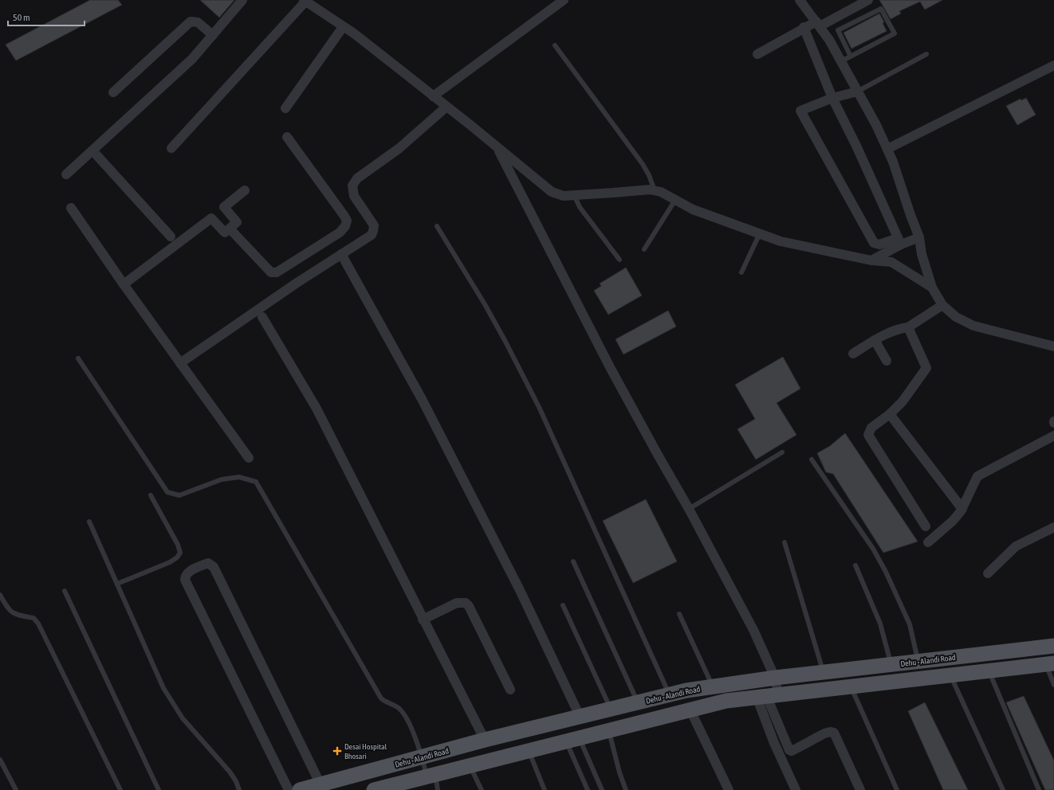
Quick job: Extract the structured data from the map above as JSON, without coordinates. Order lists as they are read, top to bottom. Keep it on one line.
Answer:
{"streets":{"main road":["Dehu - Alandi Road"]},"places":{"health":["Desai Hospital Bhosari"]},"scale_bar":"50 m"}
